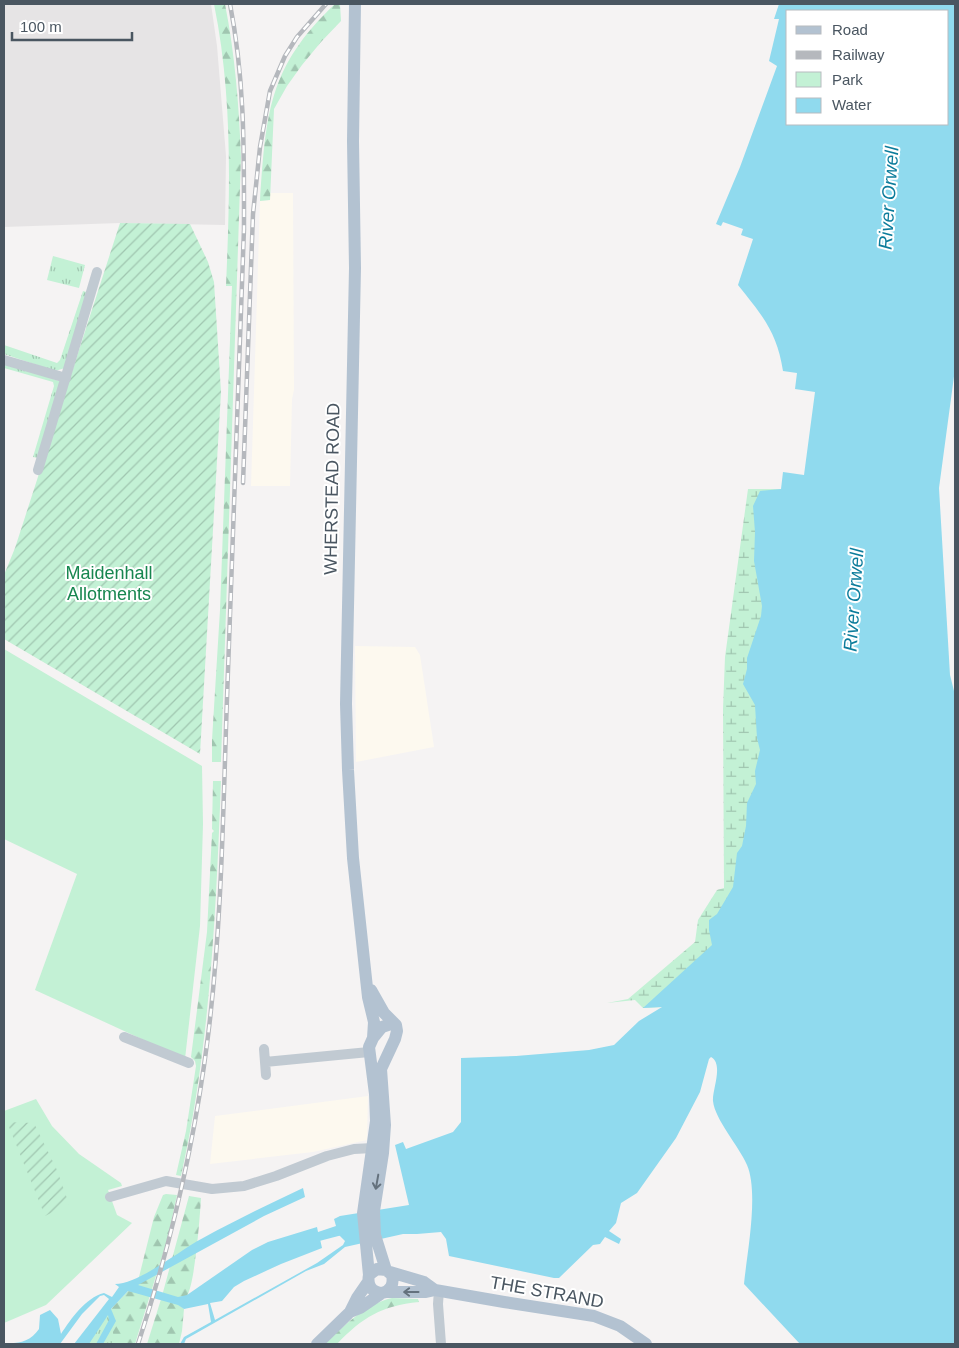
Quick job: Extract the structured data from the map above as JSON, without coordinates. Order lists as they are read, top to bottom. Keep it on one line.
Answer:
{"streets":{"main road":["WHERSTEAD ROAD","THE STRAND"]},"crossings":[["WHERSTEAD ROAD","THE STRAND"]],"water":["River Orwell"],"parks":["Maidenhall Allotments"],"legend":["Road","Railway","Park","Water"],"scale_bar":"100 m"}
